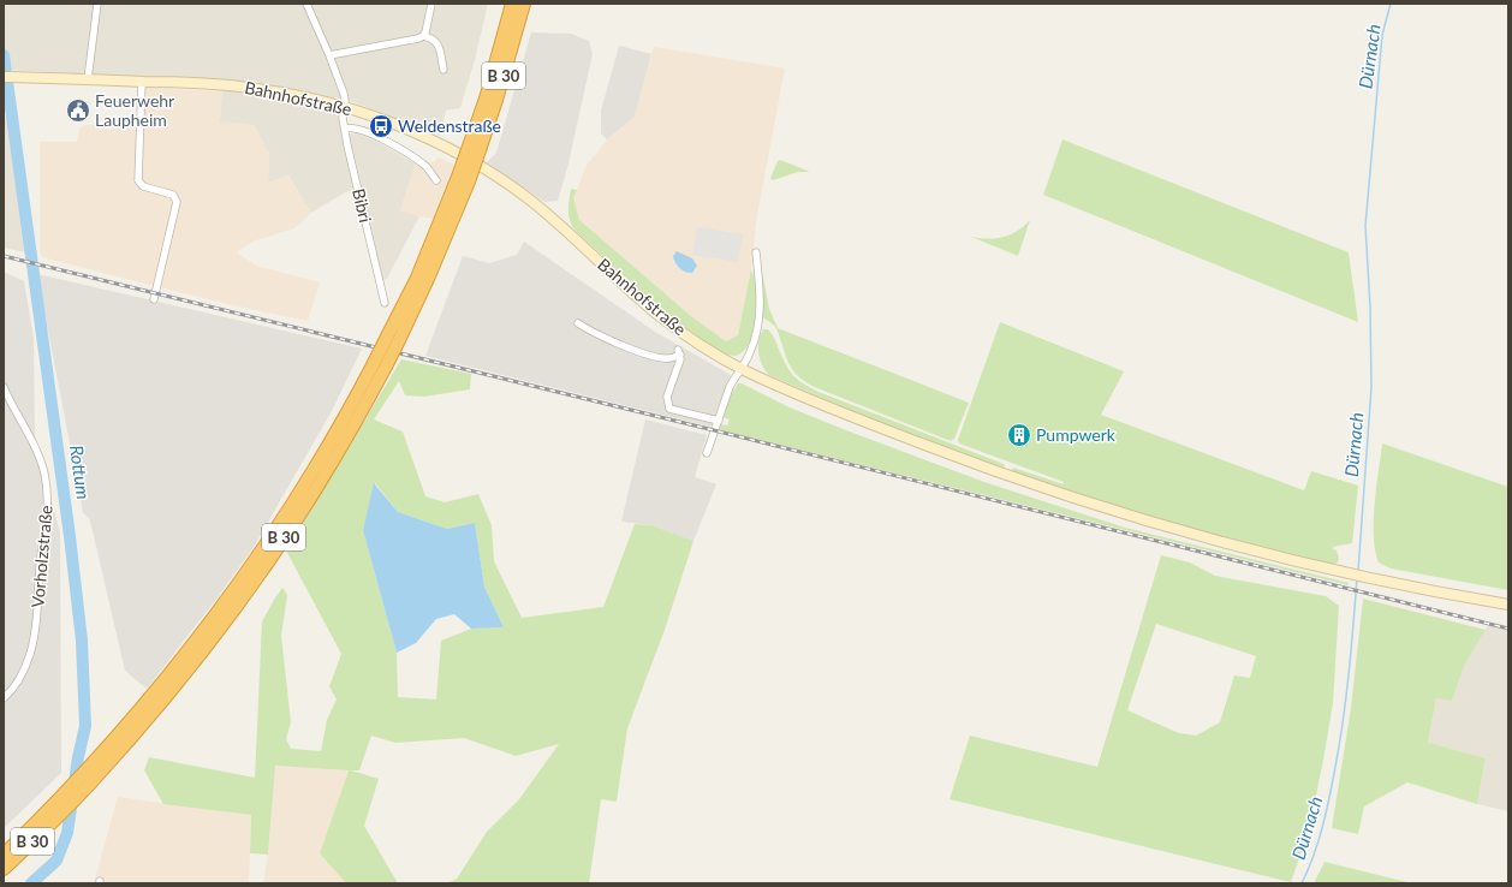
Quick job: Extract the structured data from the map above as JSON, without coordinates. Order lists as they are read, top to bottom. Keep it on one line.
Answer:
{"streets":{"highway":["B 30"],"main road":["Bahnhofstraße"],"street":["Bibri","Vorholzstraße"]},"crossings":[["Bahnhofstraße","Bibri"]],"water":["Dürnach","Rottum"],"places":{"public building":["Feuerwehr Laupheim"],"bus stop":["Weldenstraße"],"building":["Pumpwerk"]}}
